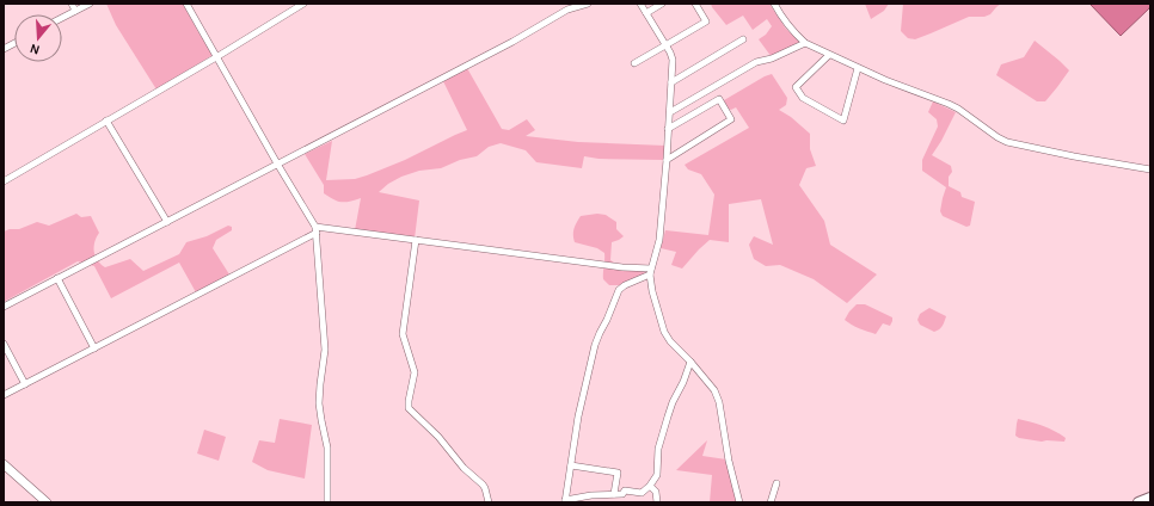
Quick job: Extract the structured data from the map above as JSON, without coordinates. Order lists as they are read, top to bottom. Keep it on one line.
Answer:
{"north":"bottom"}
